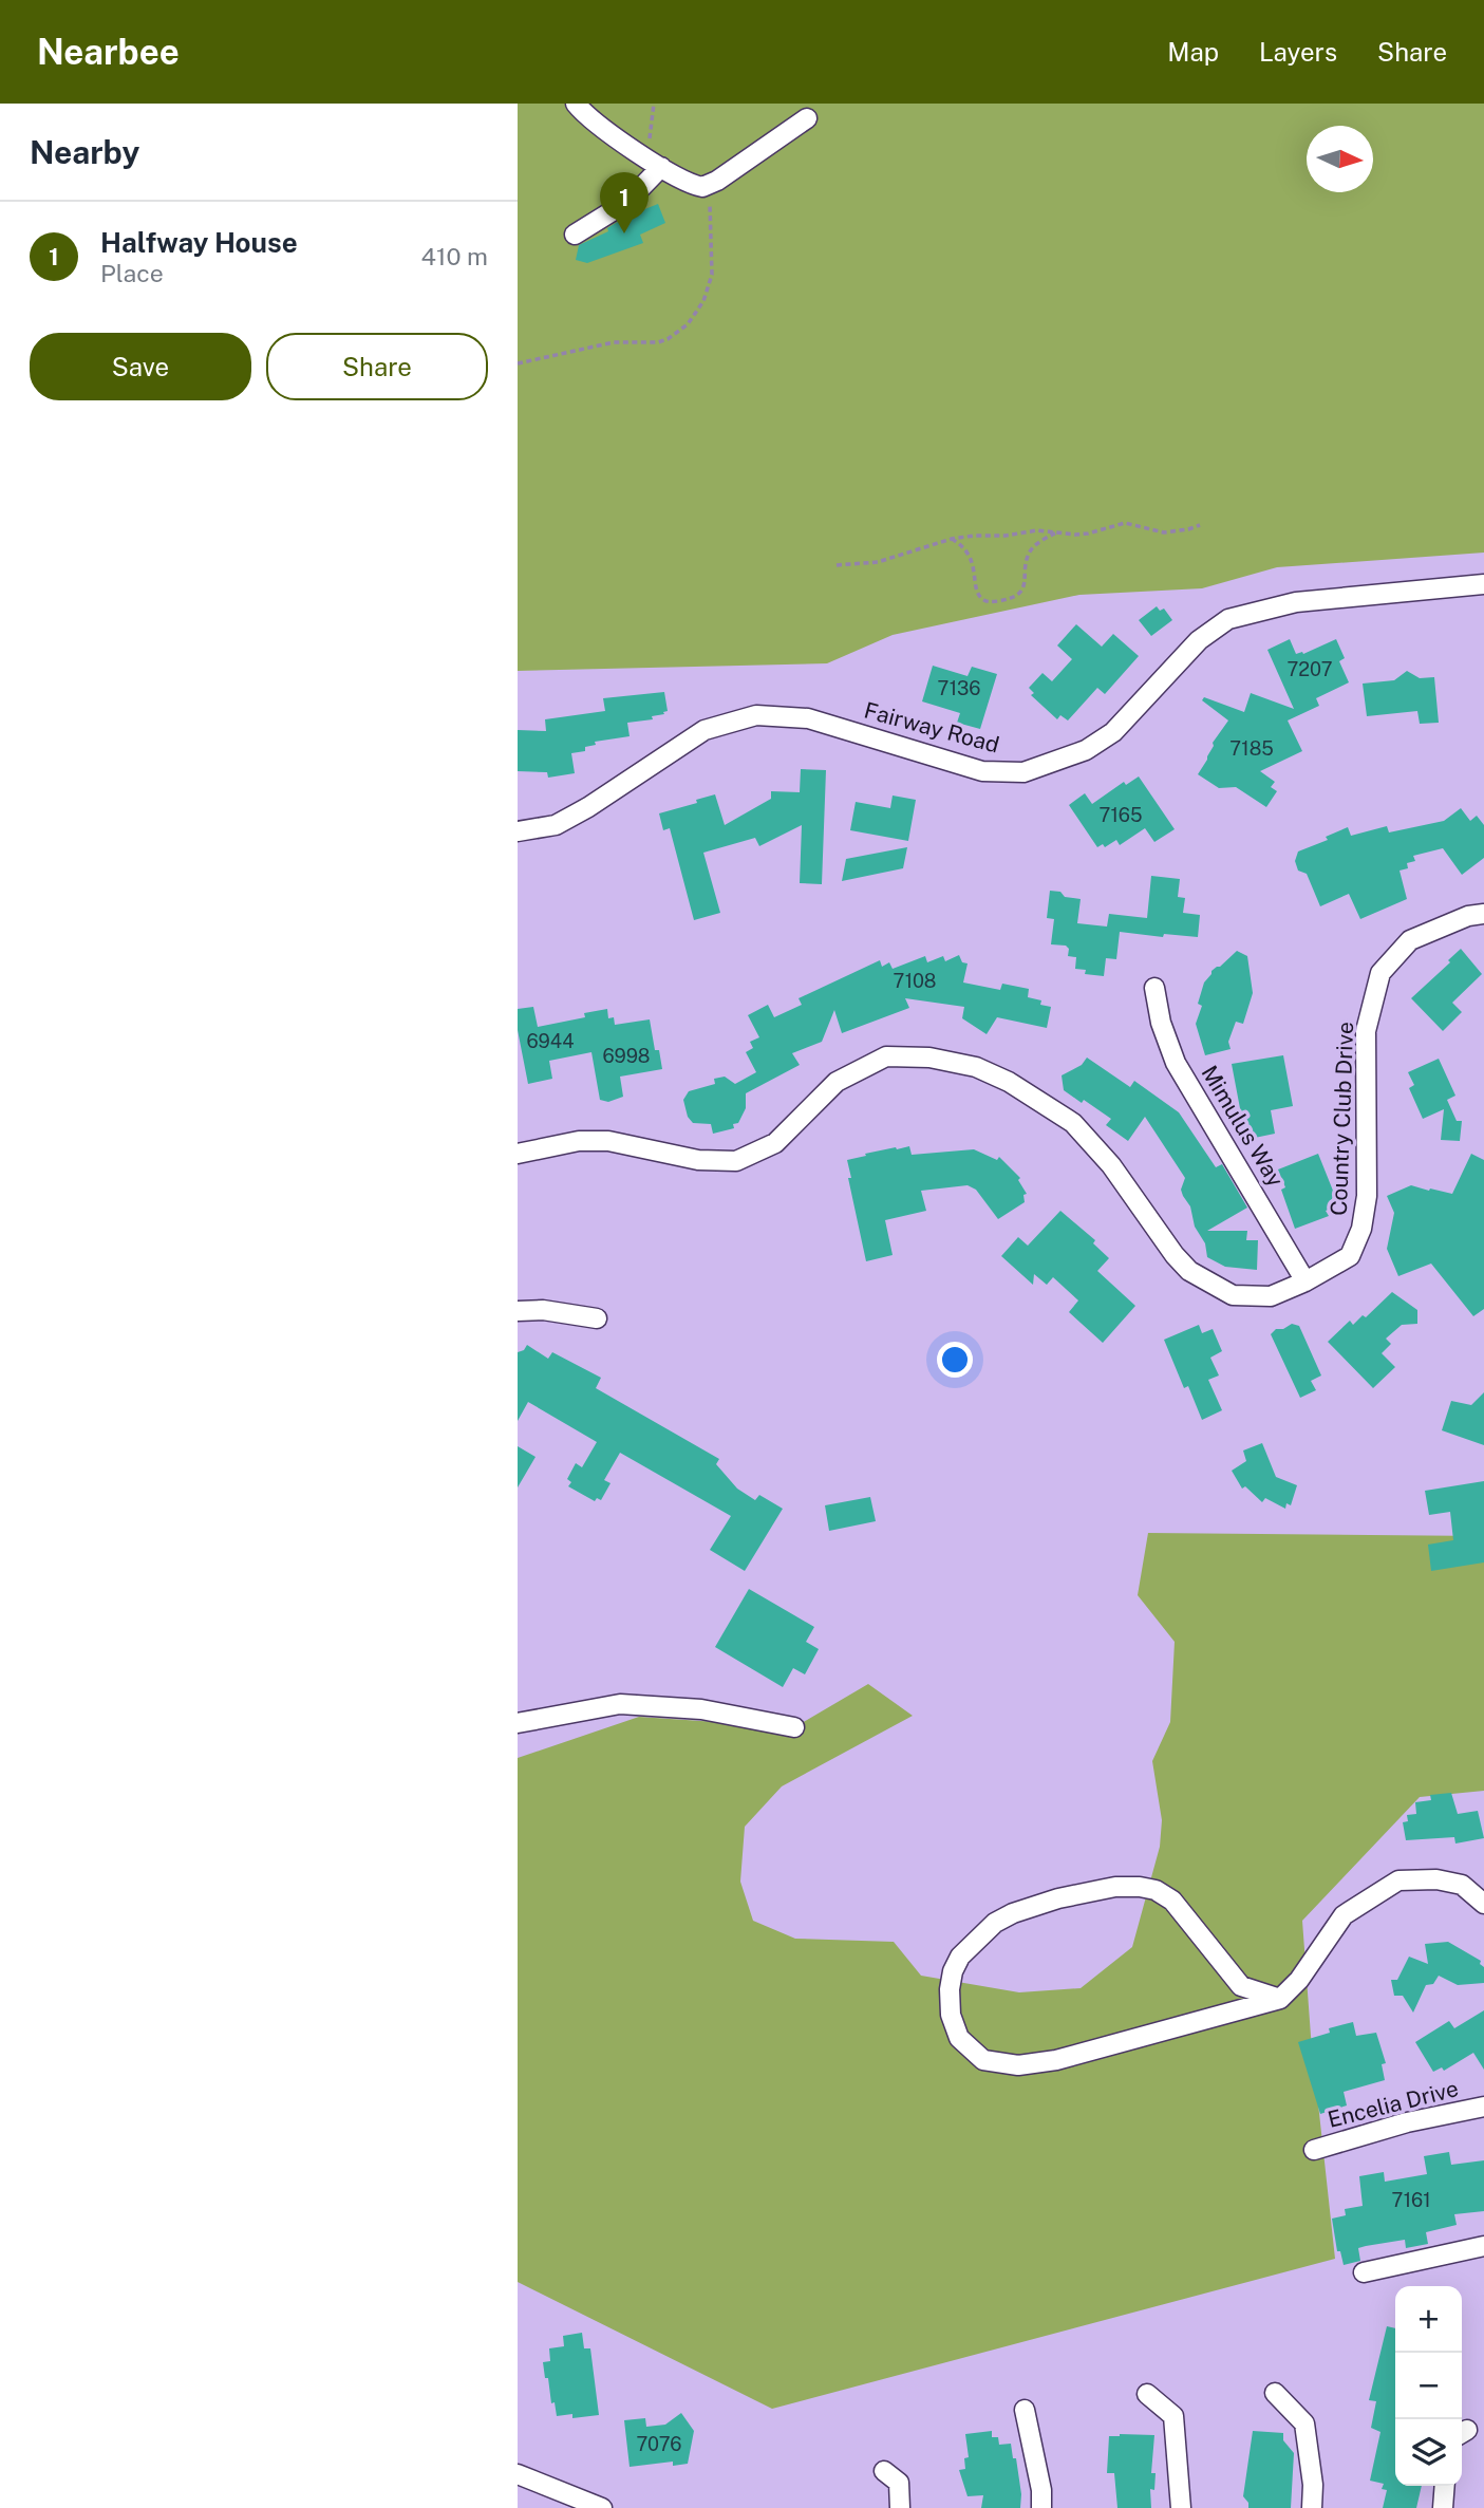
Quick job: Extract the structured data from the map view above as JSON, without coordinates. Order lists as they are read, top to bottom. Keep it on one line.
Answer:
{"streets":{"street":["Fairway Road","Country Club Drive","Mimulus Way","Encelia Drive"]},"crossings":[["Country Club Drive","Mimulus Way"]],"house_numbers":["7207","7136","7185","7165","7108","6944","6998","7161","7076"],"north":"right","page":{"header":"Nearbee","nav":["Map","Layers","Share"],"heading":"Nearby","pins":"1","list":[{"mark":"1","name":"Halfway House","note":"Place","value":"410 m"}],"buttons":["Save","Share"],"map_buttons":["+","−"]}}
